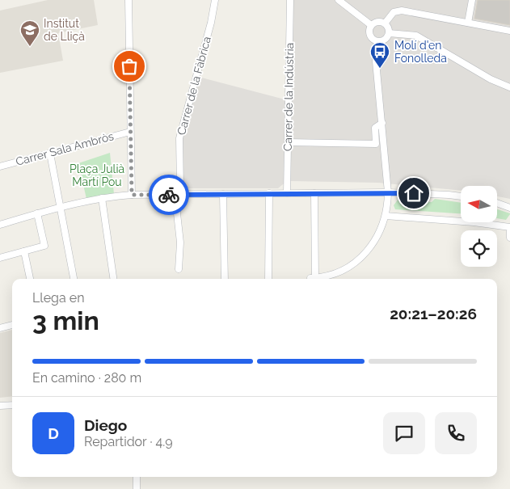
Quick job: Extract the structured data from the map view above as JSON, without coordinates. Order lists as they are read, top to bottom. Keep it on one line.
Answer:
{"streets":{"street":["Carrer de la Fàbrica","Carrer de la Indústria","Carrer Sala Ambròs"]},"parks":["Plaça Julià Martí Pou"],"places":{"school or university":["Institut de Lliçà"],"bus stop":["Molí d'en Fonolleda"]},"north":"left","page":{"heading":["3 min","Llega en","20:21–20:26"],"panel":["Diego","Repartidor · 4.9"],"bar":"En camino · 280 m","round":"D"}}
